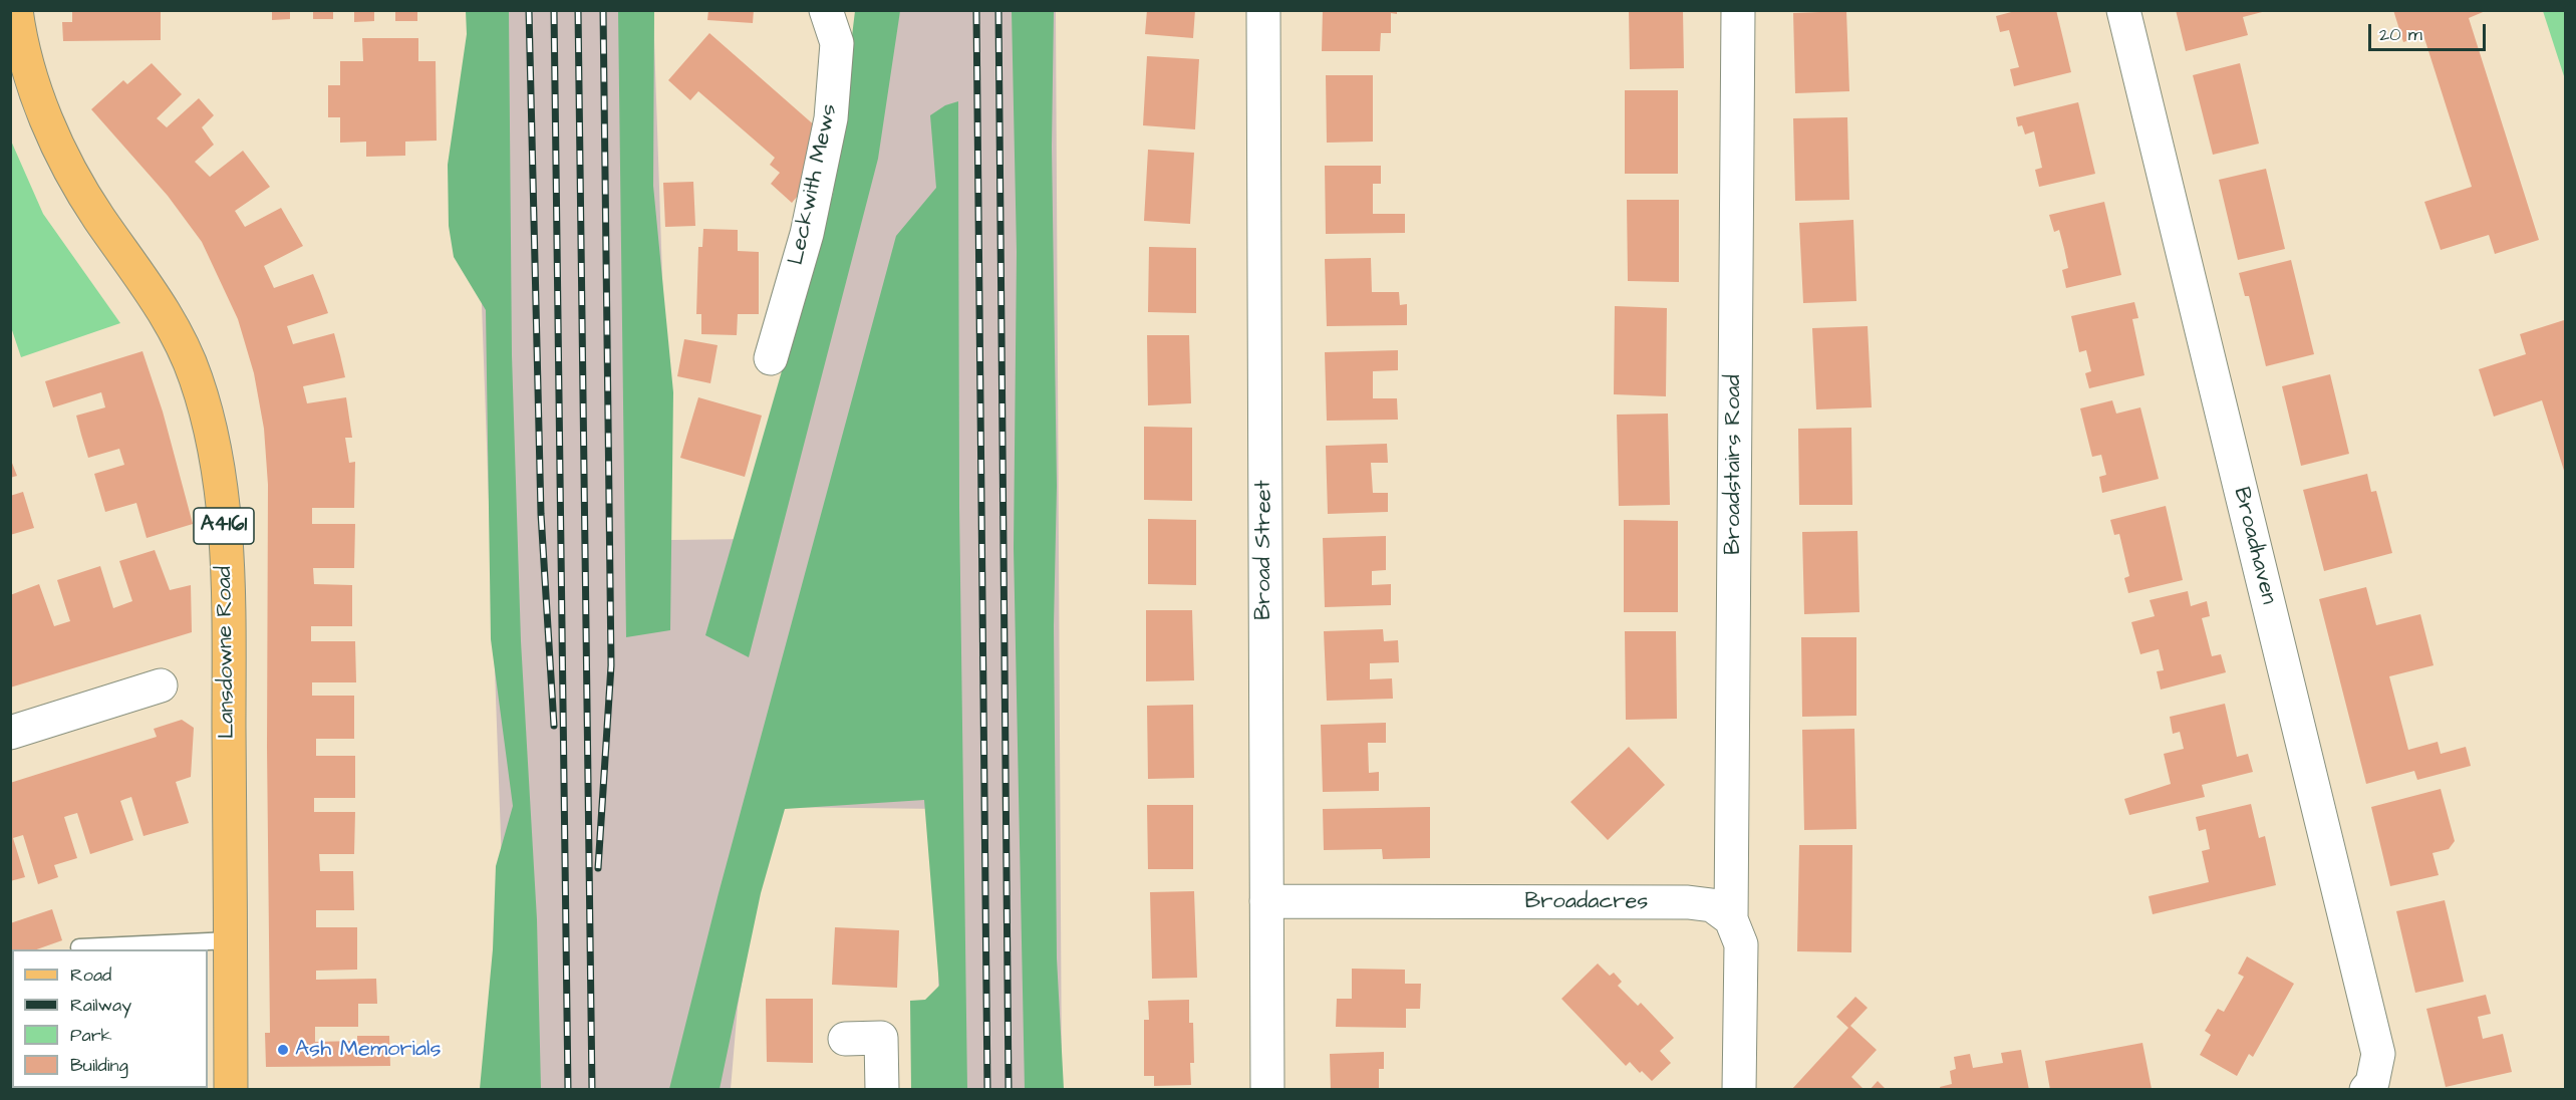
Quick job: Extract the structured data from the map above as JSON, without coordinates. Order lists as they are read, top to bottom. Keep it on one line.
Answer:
{"streets":{"main road":["A4161","Lansdowne Road"],"street":["Leckwith Mews","Broadstairs Road","Broadhaven","Broad Street","Broadacres"]},"crossings":[["Broadstairs Road","Broadacres"],["Broad Street","Broadacres"]],"places":["Ash Memorials"],"legend":["Road","Railway","Park","Building"],"scale_bar":"20 m"}
